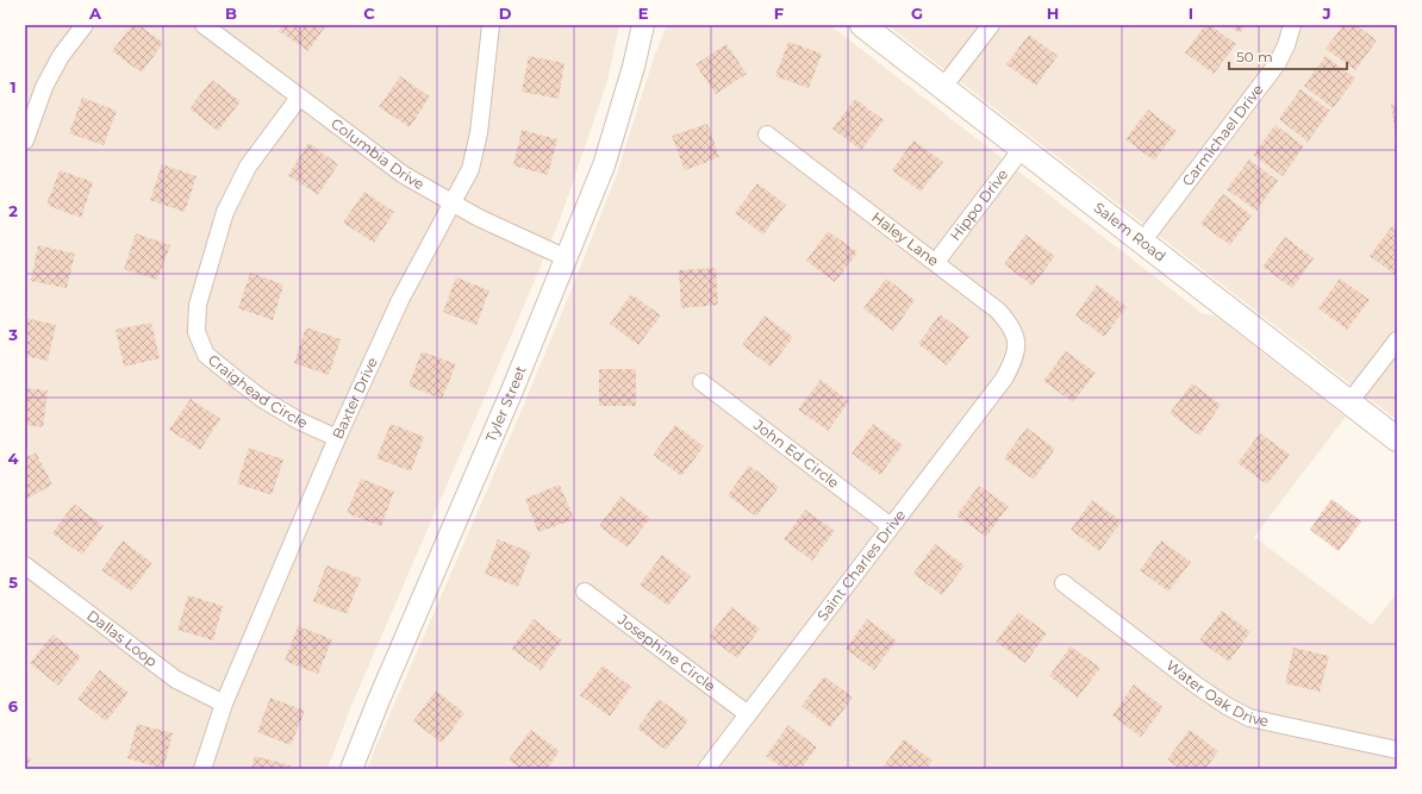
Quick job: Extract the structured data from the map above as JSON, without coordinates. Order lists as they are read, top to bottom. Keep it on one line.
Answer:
{"streets":{"main road":["Salem Road"],"street":["Carmichael Drive","Columbia Drive","Hippo Drive","Haley Lane","Craighead Circle","Baxter Drive","Tyler Street","John Ed Circle","Saint Charles Drive","Dallas Loop","Josephine Circle","Water Oak Drive"]},"crossings":[["Carmichael Drive","Salem Road"],["Columbia Drive","Craighead Circle"],["Columbia Drive","Baxter Drive"],["Columbia Drive","Tyler Street"],["Hippo Drive","Salem Road"],["Hippo Drive","Haley Lane"],["Haley Lane","Saint Charles Drive"],["Craighead Circle","Baxter Drive"],["Baxter Drive","Dallas Loop"],["John Ed Circle","Saint Charles Drive"],["Saint Charles Drive","Josephine Circle"]],"scale_bar":"50 m","grid":{"columns":["A","B","C","D","E","F","G","H","I","J"],"rows":["1","2","3","4","5","6"]}}
